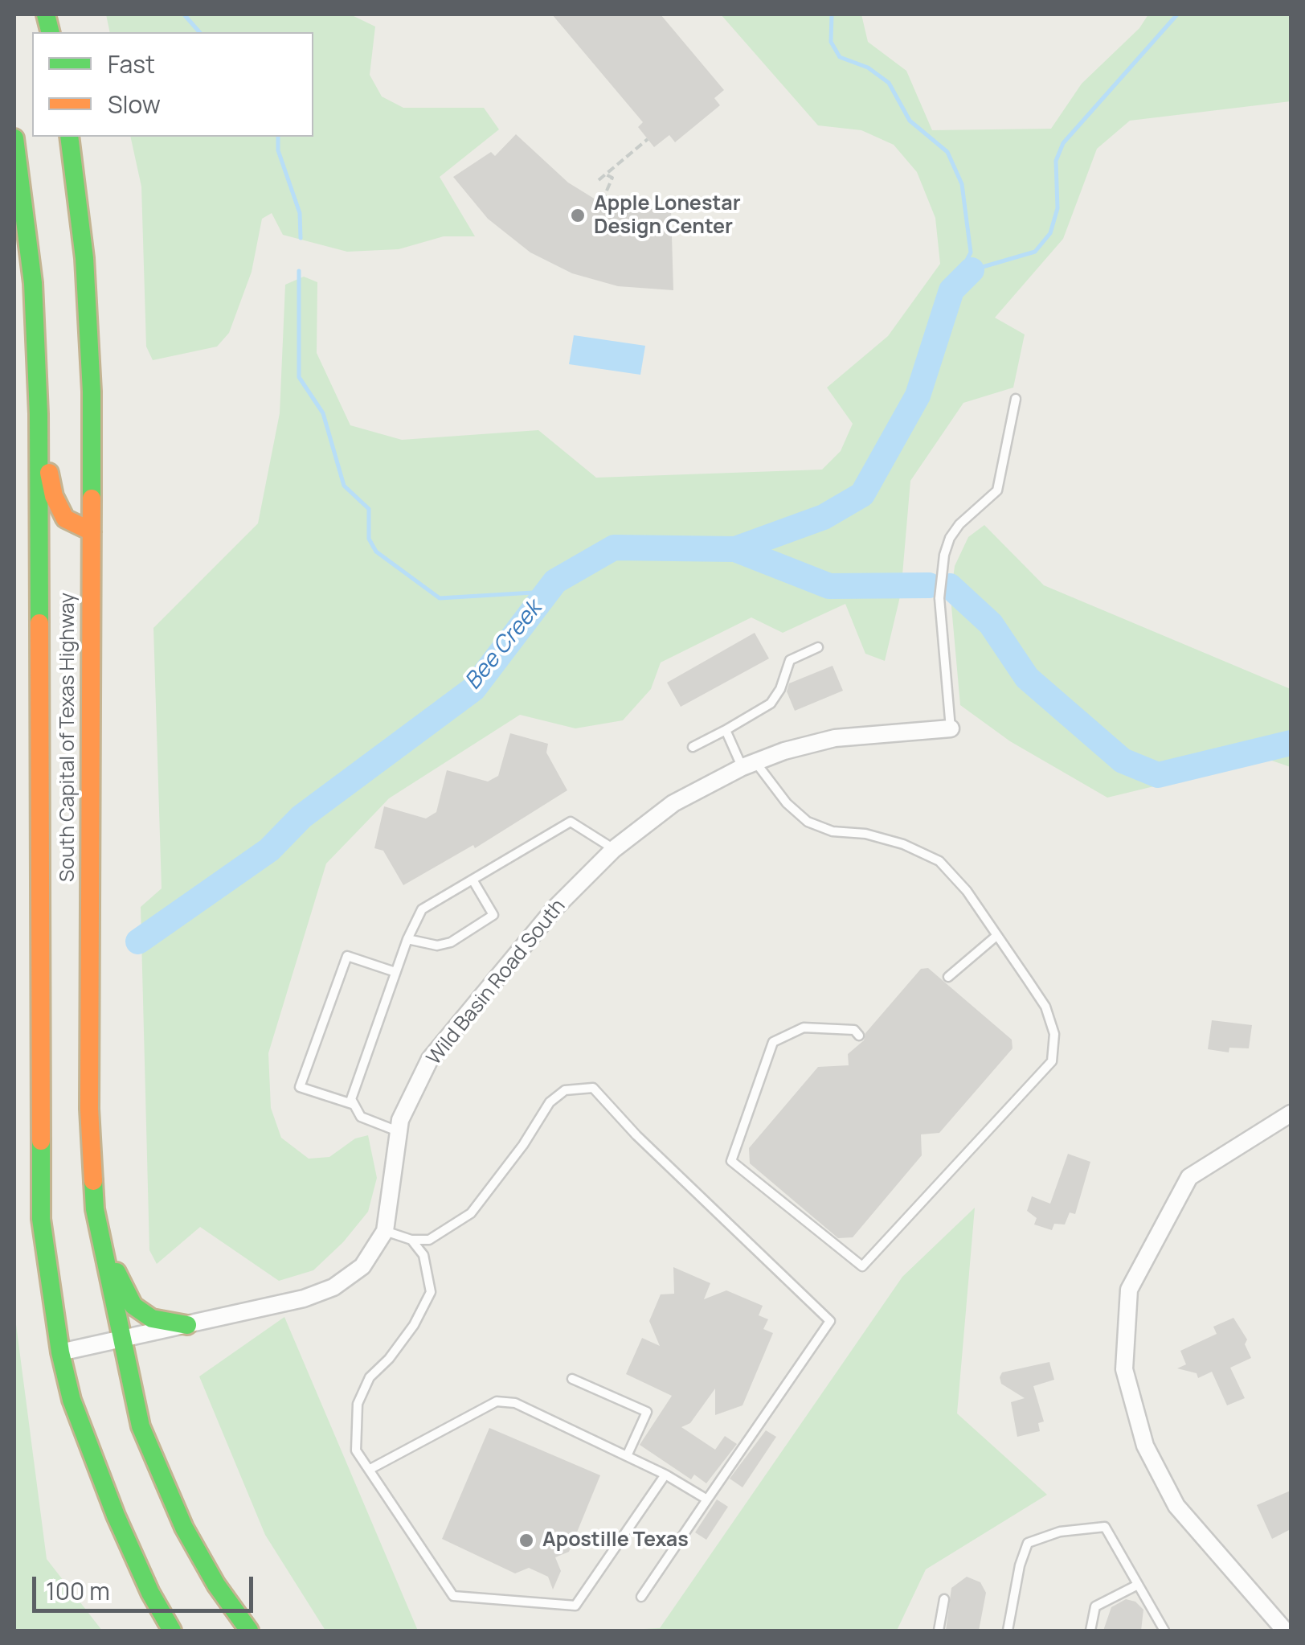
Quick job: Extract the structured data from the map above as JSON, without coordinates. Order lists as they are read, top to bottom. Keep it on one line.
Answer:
{"streets":{"highway":["South Capital of Texas Highway"],"street":["Wild Basin Road South"]},"crossings":[["South Capital of Texas Highway","Wild Basin Road South"]],"water":["Bee Creek"],"places":["Apple Lonestar Design Center","Apostille Texas"],"legend":["Fast","Slow"],"scale_bar":"100 m"}
